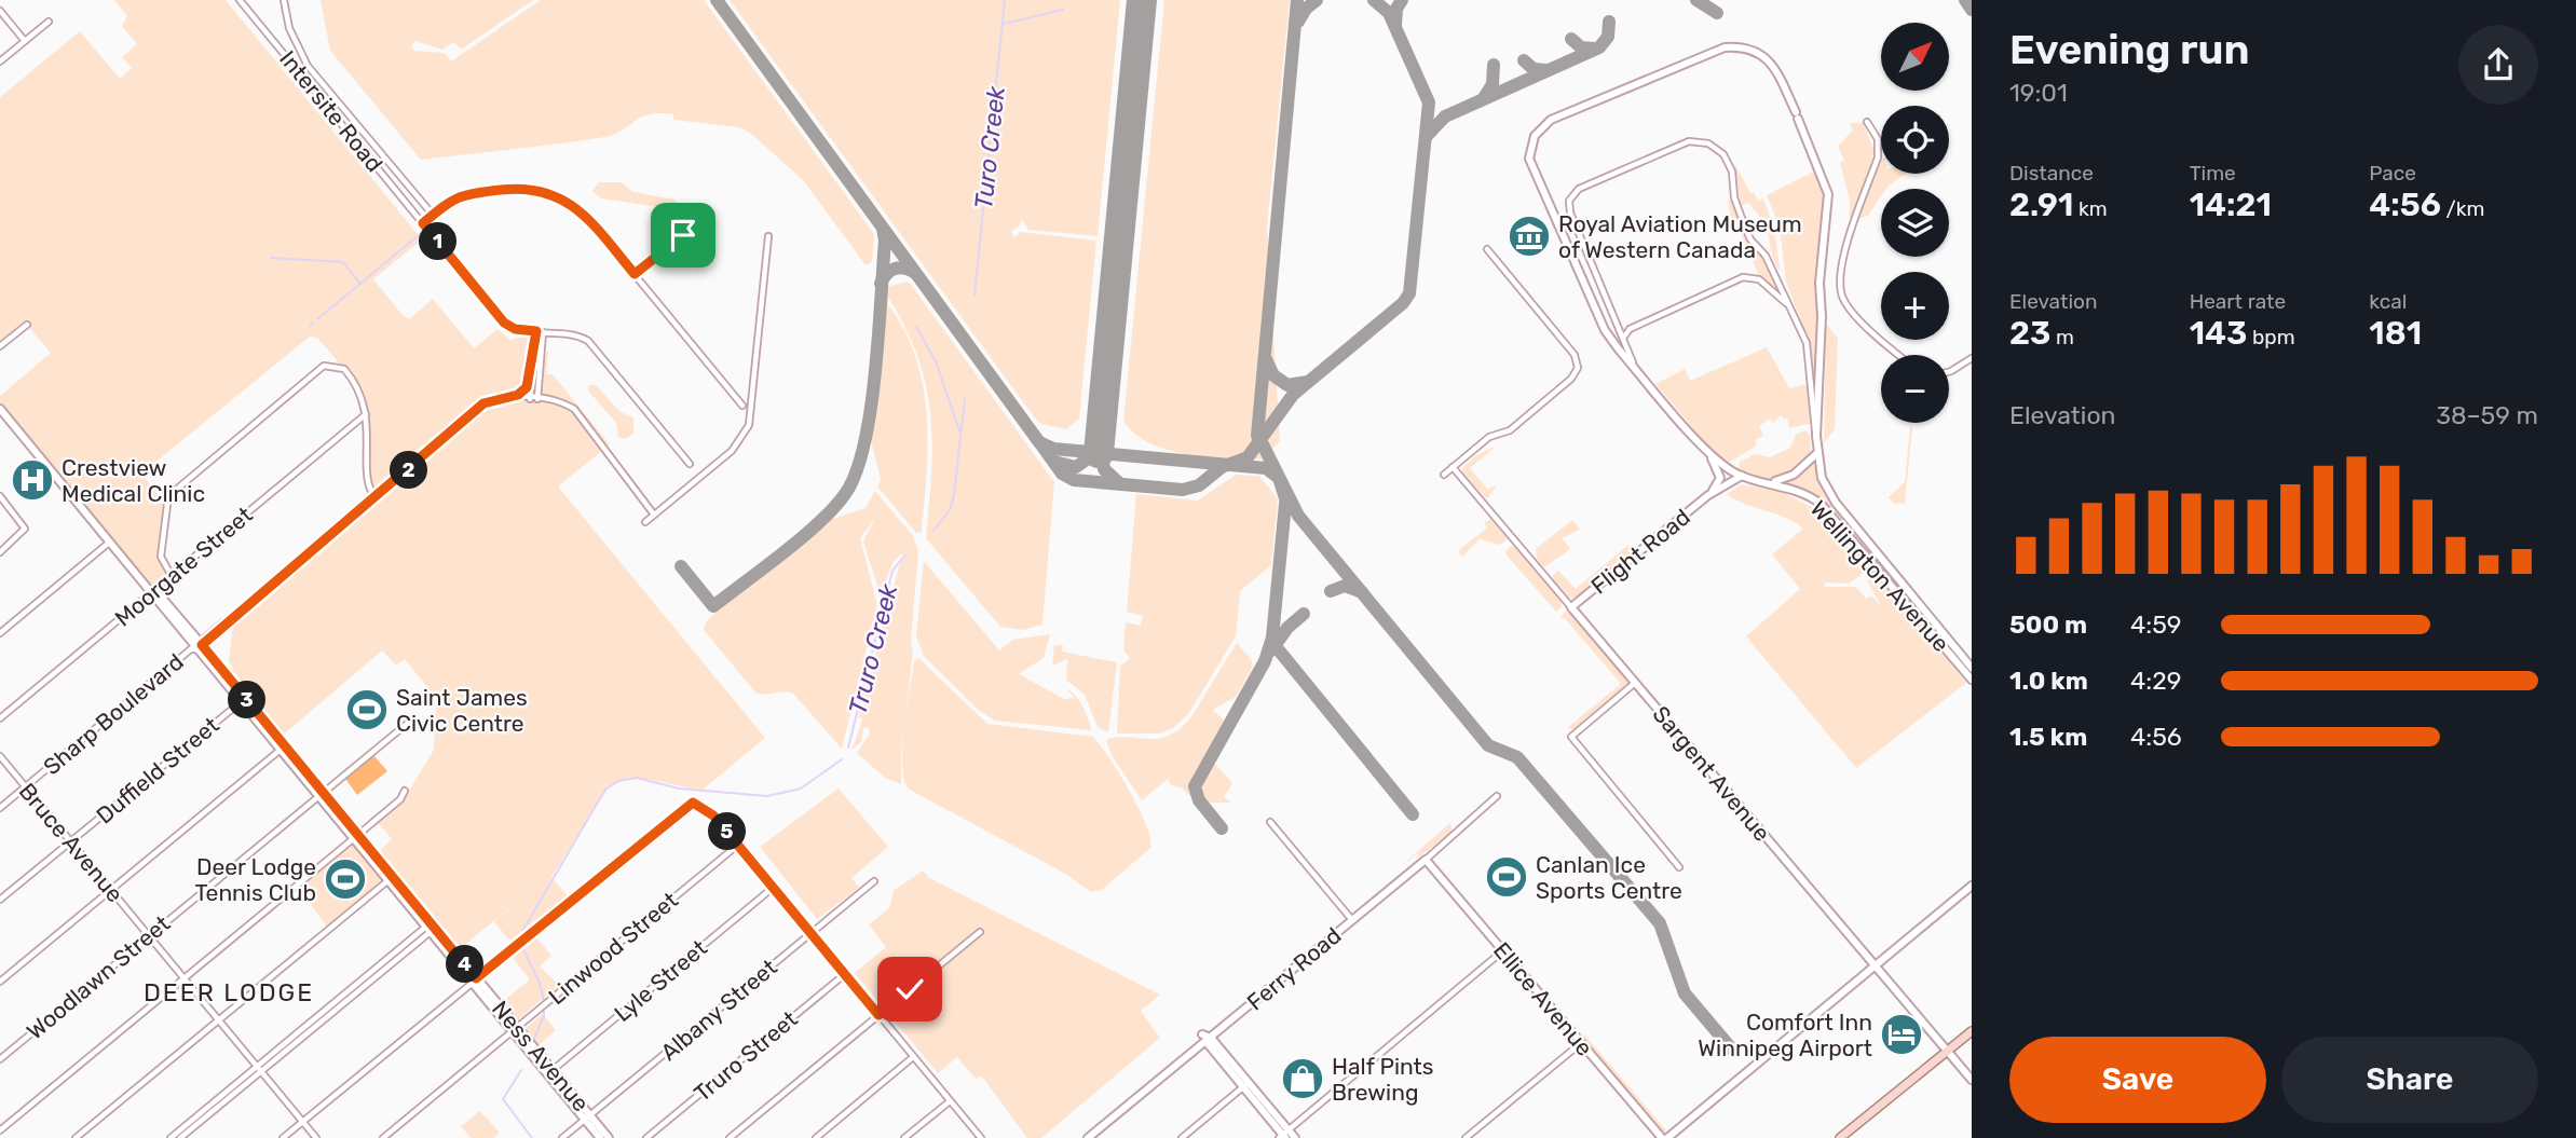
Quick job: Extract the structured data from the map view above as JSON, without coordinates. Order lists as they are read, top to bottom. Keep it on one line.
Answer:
{"streets":{"main road":["Flight Road","Wellington Avenue","Sargent Avenue","Ferry Road","Ellice Avenue","Ness Avenue"],"street":["Intersite Road","Moorgate Street","Sharp Boulevard","Duffield Street","Bruce Avenue","Linwood Street","Woodlawn Street","Lyle Street","Albany Street","Truro Street"]},"crossings":[["Flight Road","Wellington Avenue"],["Flight Road","Sargent Avenue"],["Moorgate Street","Ness Avenue"],["Sharp Boulevard","Bruce Avenue"],["Sharp Boulevard","Ness Avenue"],["Duffield Street","Bruce Avenue"],["Duffield Street","Ness Avenue"],["Bruce Avenue","Woodlawn Street"],["Linwood Street","Ness Avenue"],["Ferry Road","Ellice Avenue"],["Woodlawn Street","Ness Avenue"],["Lyle Street","Ness Avenue"],["Albany Street","Ness Avenue"]],"districts":["DEER LODGE"],"water":["Turo Creek","Truro Creek"],"places":{"museum":["Royal Aviation Museum of Western Canada"],"hospital":["Crestview Medical Clinic"],"sports":["Saint James Civic Centre","Canlan Ice Sports Centre","Deer Lodge Tennis Club"],"hotel":["Comfort Inn Winnipeg Airport"],"shop":["Half Pints Brewing"]},"north":"top right","page":{"heading":["Evening run","19:01"],"map_buttons":["+","−"],"stats":[["Distance","2.91 km"],["Time","14:21"],["Pace","4:56 /km"],["Elevation","23 m"],["Heart rate","143 bpm"],["kcal","181"]],"pins":["1","2","3","5","4"],"chart":["Elevation","38–59 m"],"list":[{"name":"500 m","note":"4:59"},{"name":"1.0 km","note":"4:29"},{"name":"1.5 km","note":"4:56"}],"buttons":["Save","Share"]}}
